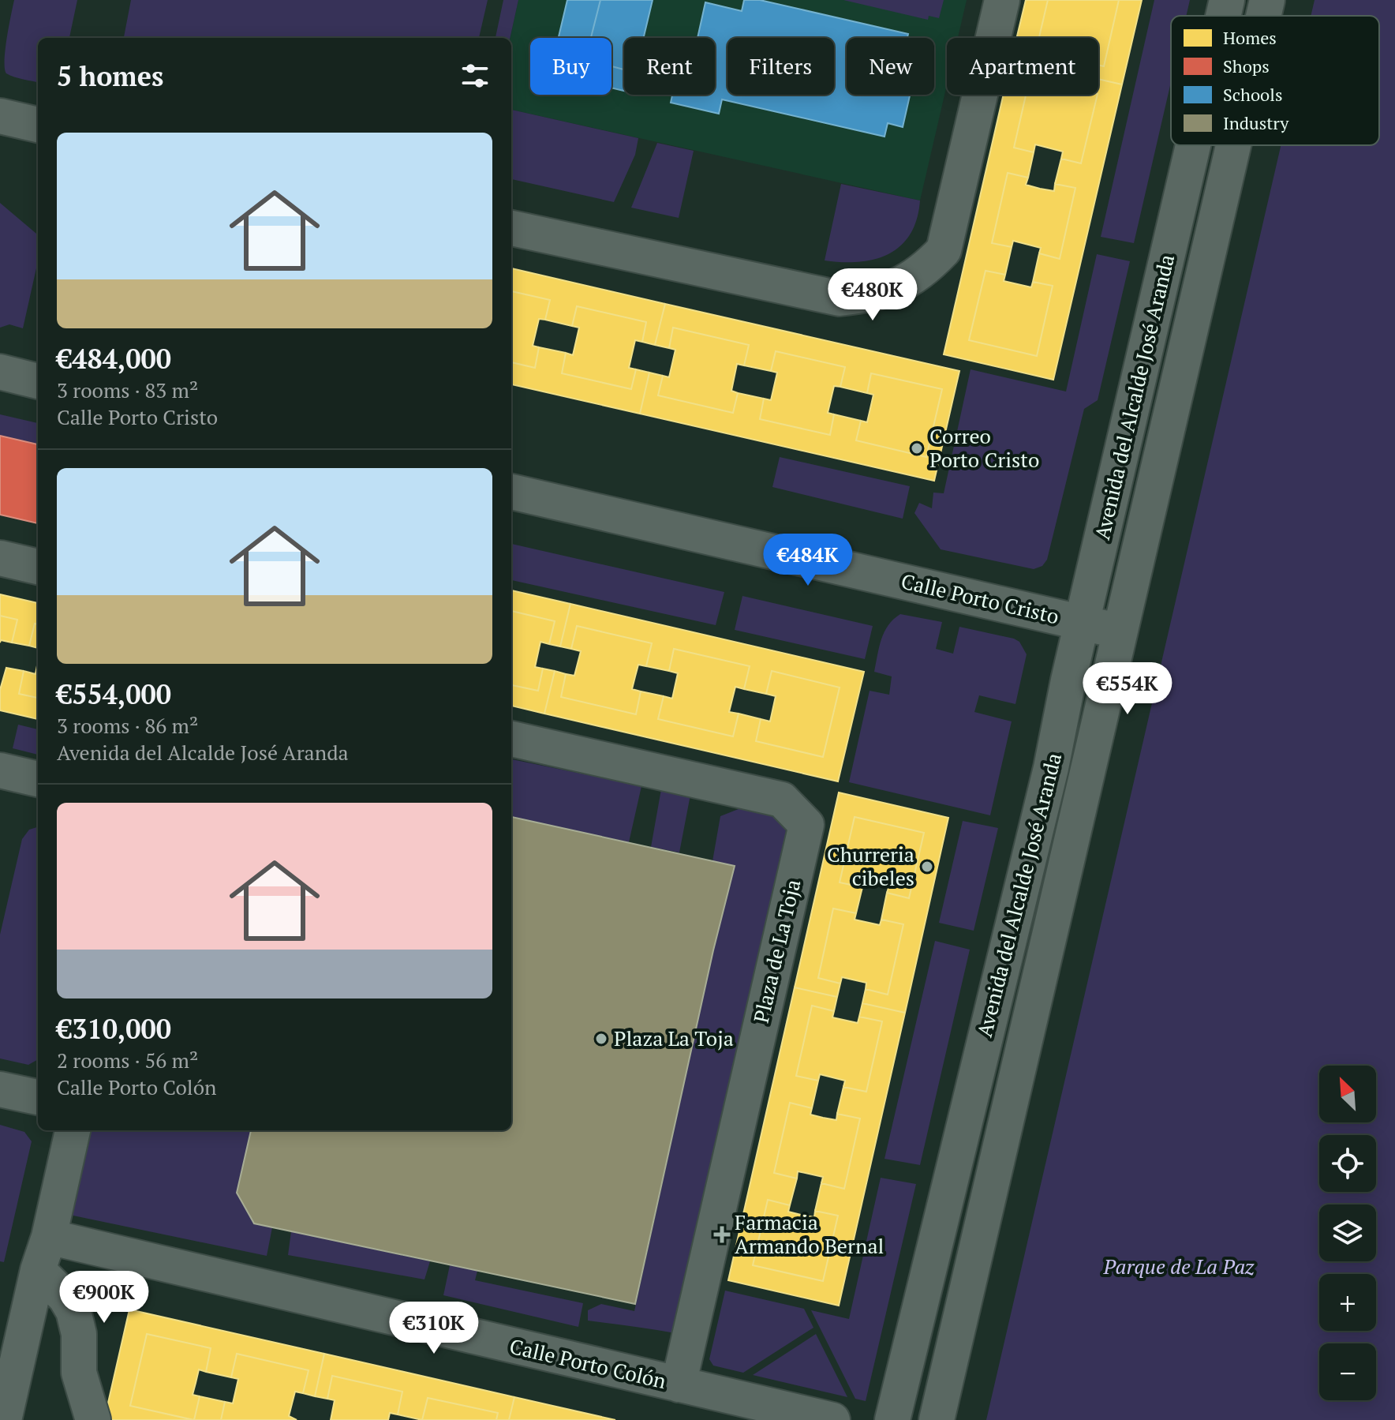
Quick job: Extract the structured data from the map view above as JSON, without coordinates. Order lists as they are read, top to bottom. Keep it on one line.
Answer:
{"streets":{"street":["Avenida del Alcalde José Aranda","Calle Porto Cristo","Plaza de La Toja","Calle Porto Colón"]},"crossings":[["Avenida del Alcalde José Aranda","Calle Porto Cristo"],["Plaza de La Toja","Calle Porto Colón"]],"parks":["Parque de La Paz"],"places":{"other":["Correo Porto Cristo","Churreria cibeles","Plaza La Toja"],"health":["Farmacia Armando Bernal"]},"legend":["Homes","Shops","Schools","Industry"],"north":"top left","page":{"chip":["Buy","Rent","Filters","New","Apartment"],"heading":"5 homes","list":[{"name":"€484,000","note":"3 rooms · 83 m² · Calle Porto Cristo"},{"name":"€554,000","note":"3 rooms · 86 m² · Avenida del Alcalde José Aranda"},{"name":"€310,000","note":"2 rooms · 56 m² · Calle Porto Colón"}],"price":["€480K","€484K","€554K","€900K","€310K"],"map_buttons":["+","−"]}}
